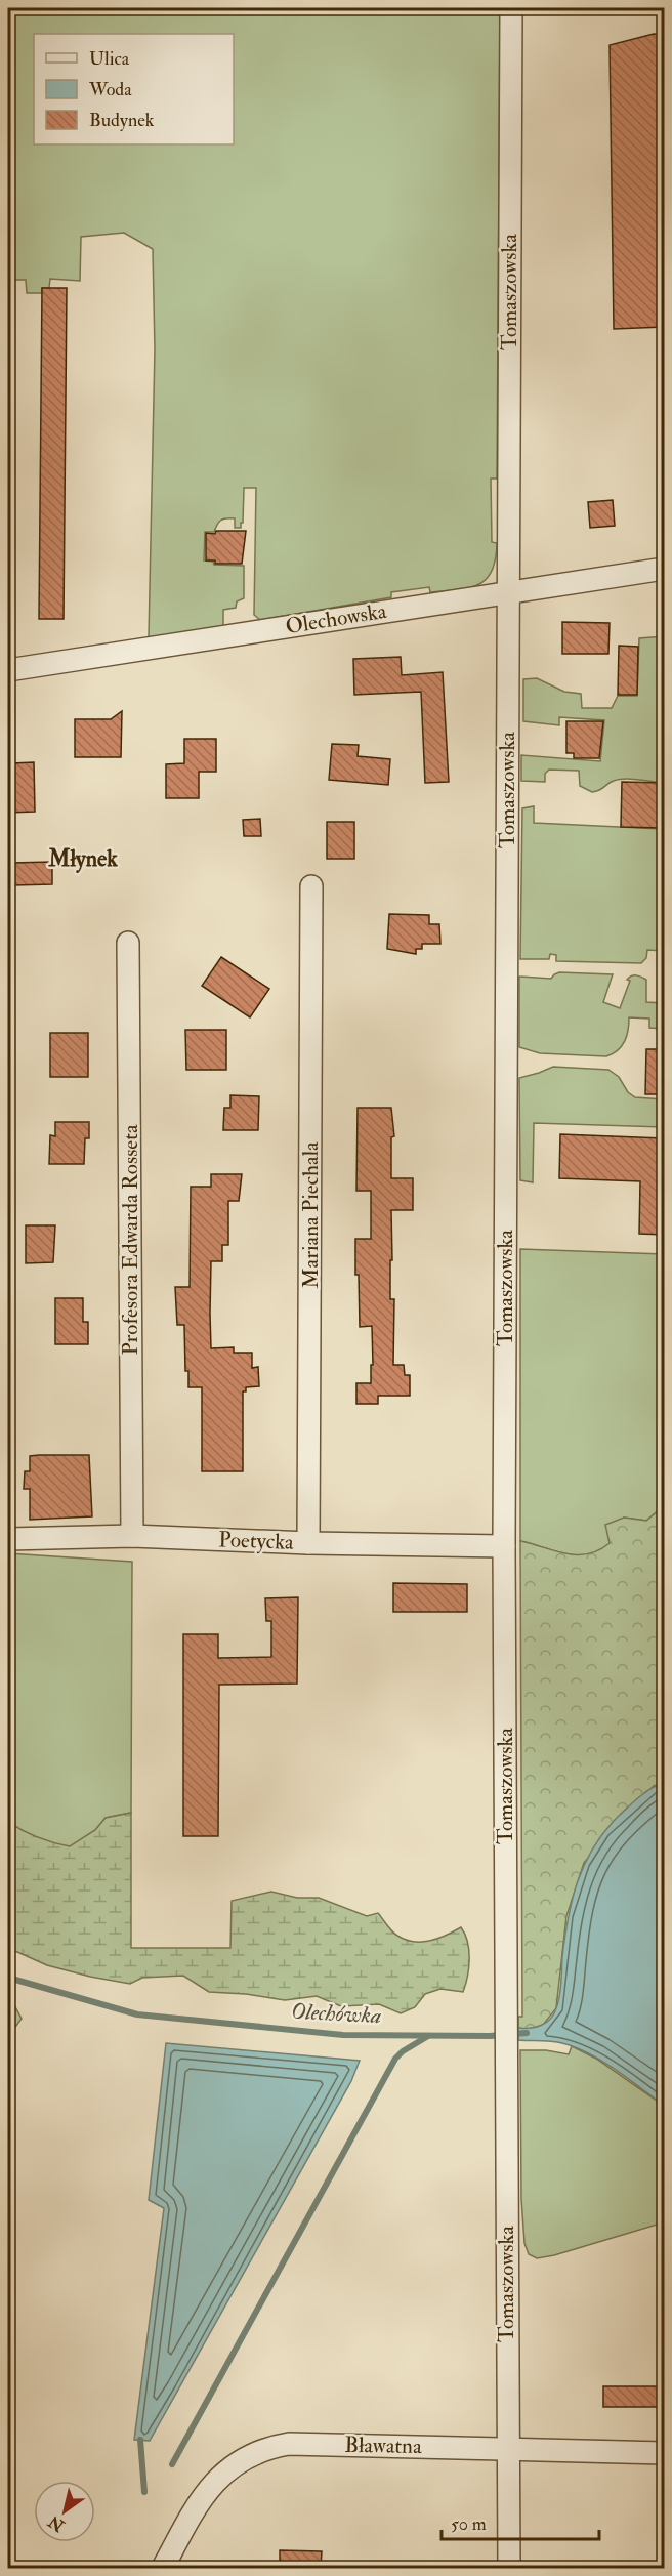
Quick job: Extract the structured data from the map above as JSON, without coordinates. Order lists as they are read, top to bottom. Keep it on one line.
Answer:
{"streets":{"street":["Tomaszowska","Olechowska","Mariana Piechala","Profesora Edwarda Rosseta","Poetycka","Bławatna"]},"crossings":[["Tomaszowska","Olechowska"],["Tomaszowska","Poetycka"],["Tomaszowska","Bławatna"],["Mariana Piechala","Poetycka"],["Profesora Edwarda Rosseta","Poetycka"]],"districts":["Młynek"],"water":["Olechówka"],"legend":["Ulica","Woda","Budynek"],"scale_bar":"50 m","north":"bottom left"}
